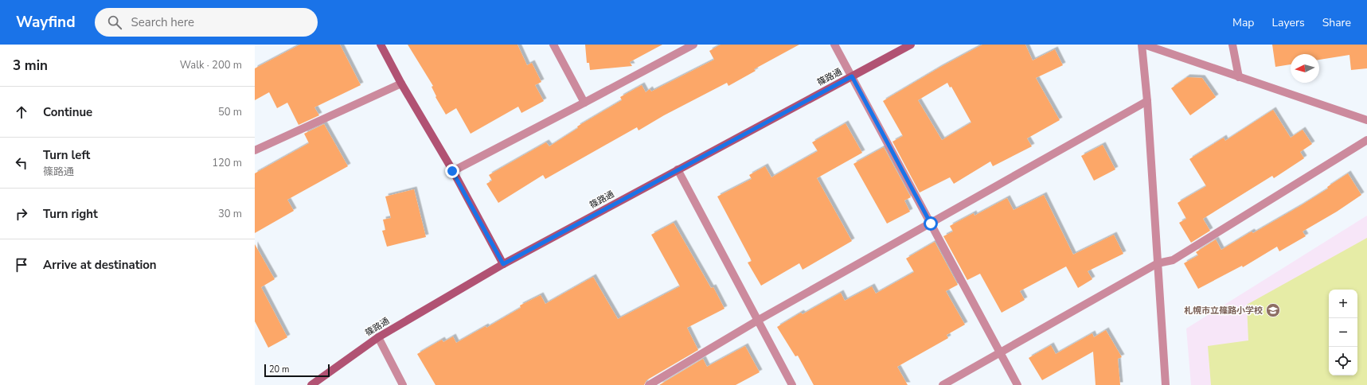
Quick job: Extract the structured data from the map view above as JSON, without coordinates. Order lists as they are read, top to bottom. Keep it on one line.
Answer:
{"streets":{"main road":["篠路通"]},"places":{"school or university":["札幌市立篠路小学校"]},"scale_bar":"20 m","north":"left","page":{"header":"Wayfind","search":"Search here","nav":["Map","Layers","Share"],"heading":["3 min","Walk · 200 m"],"list":[["Continue","50 m"],["Turn left","篠路通","120 m"],["Turn right","30 m"],"Arrive at destination"],"map_buttons":["+","−"],"scale":"20 m"}}
